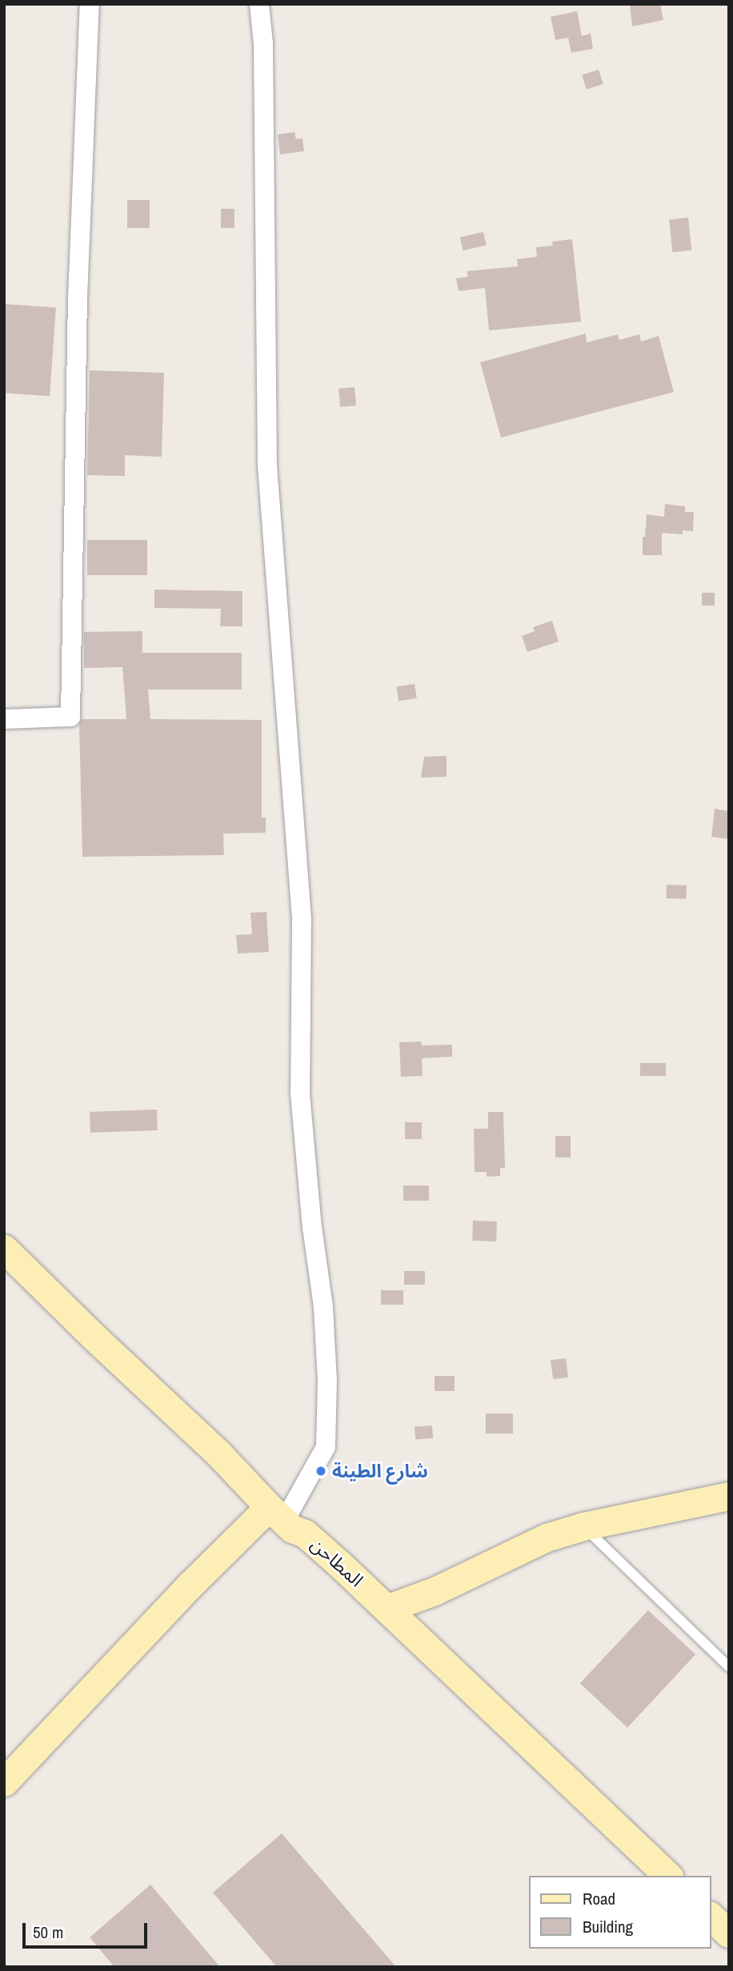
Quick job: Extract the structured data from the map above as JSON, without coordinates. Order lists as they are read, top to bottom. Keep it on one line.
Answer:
{"streets":{"main road":["المطاحن"]},"places":["شارع الطينة"],"legend":["Road","Building"],"scale_bar":"50 m"}
